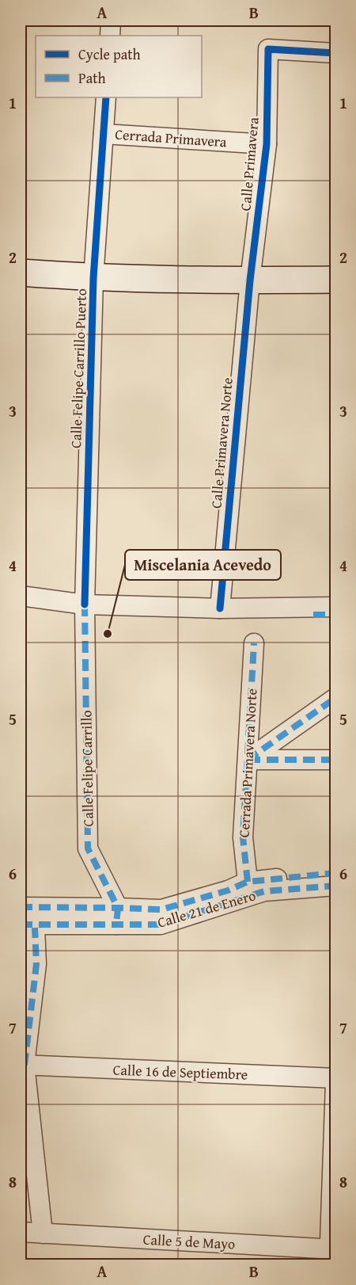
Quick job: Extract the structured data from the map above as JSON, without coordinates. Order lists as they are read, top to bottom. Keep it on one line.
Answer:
{"streets":{"street":["Cerrada Primavera","Calle Primavera","Calle Felipe Carrillo Puerto","Calle Primavera Norte","Cerrada Primavera Norte","Calle Felipe Carrillo","Calle 21 de Enero","Calle 16 de Septiembre","Calle 5 de Mayo"]},"crossings":[["Cerrada Primavera","Calle Primavera"],["Cerrada Primavera","Calle Felipe Carrillo Puerto"],["Calle Primavera","Calle Primavera Norte"],["Calle Felipe Carrillo Puerto","Calle Felipe Carrillo"],["Calle Felipe Carrillo","Calle 21 de Enero"]],"places":["Miscelania Acevedo"],"legend":["Cycle path","Path"],"grid":{"columns":["A","B"],"rows":["1","2","3","4","5","6","7","8"]}}
